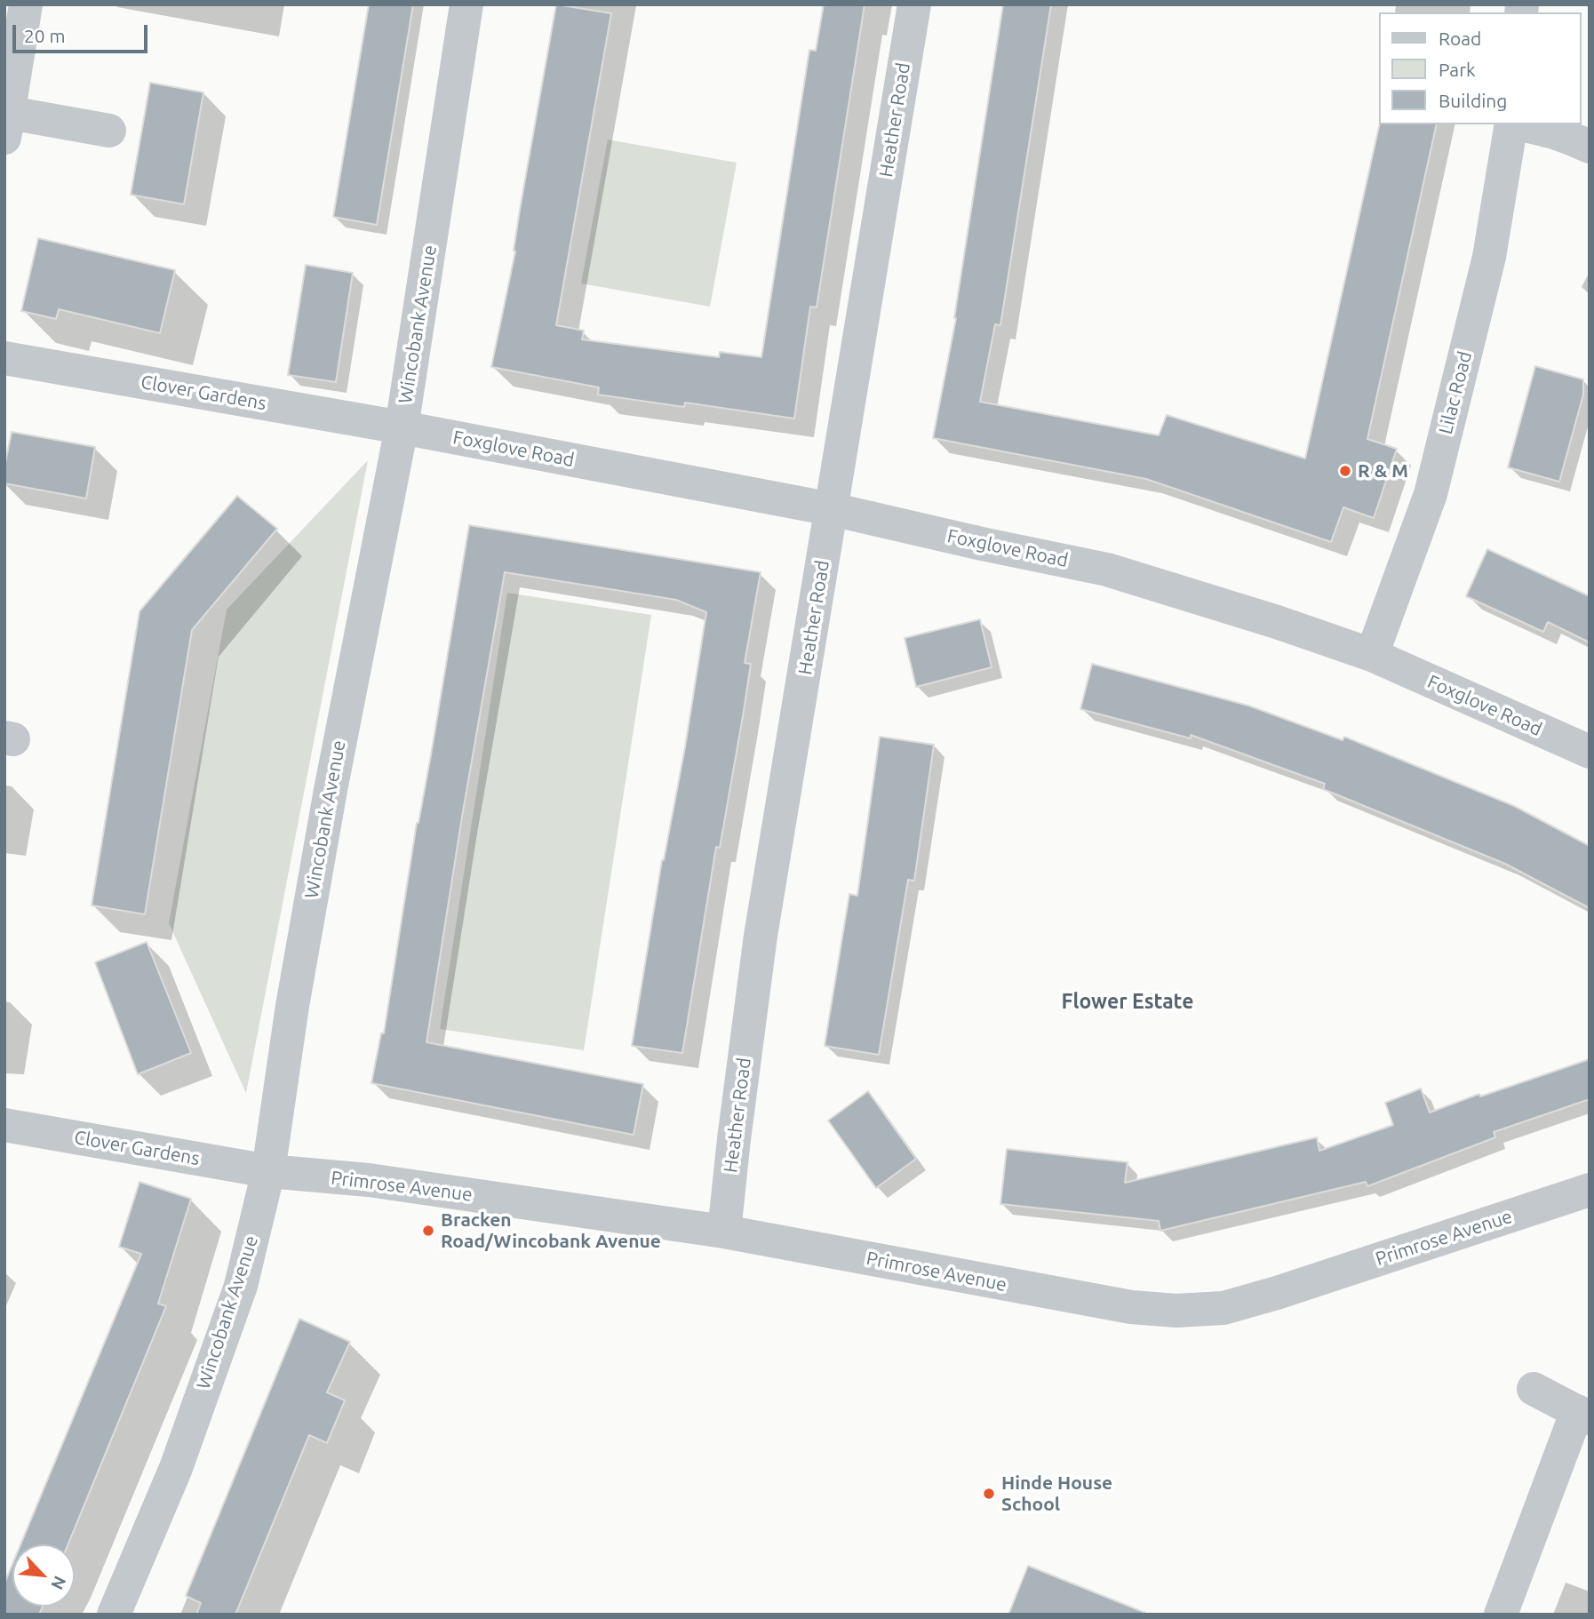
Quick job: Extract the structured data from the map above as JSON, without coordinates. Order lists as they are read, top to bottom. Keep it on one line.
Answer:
{"streets":{"street":["Heather Road","Wincobank Avenue","Clover Gardens","Lilac Road","Foxglove Road","Primrose Avenue"]},"crossings":[["Heather Road","Foxglove Road"],["Heather Road","Primrose Avenue"],["Wincobank Avenue","Clover Gardens"],["Wincobank Avenue","Foxglove Road"],["Wincobank Avenue","Primrose Avenue"],["Clover Gardens","Foxglove Road"],["Clover Gardens","Primrose Avenue"],["Lilac Road","Foxglove Road"]],"districts":["Flower Estate"],"places":["R & M","Bracken Road/Wincobank Avenue","Hinde House School"],"legend":["Road","Park","Building"],"scale_bar":"20 m","north":"bottom right"}
